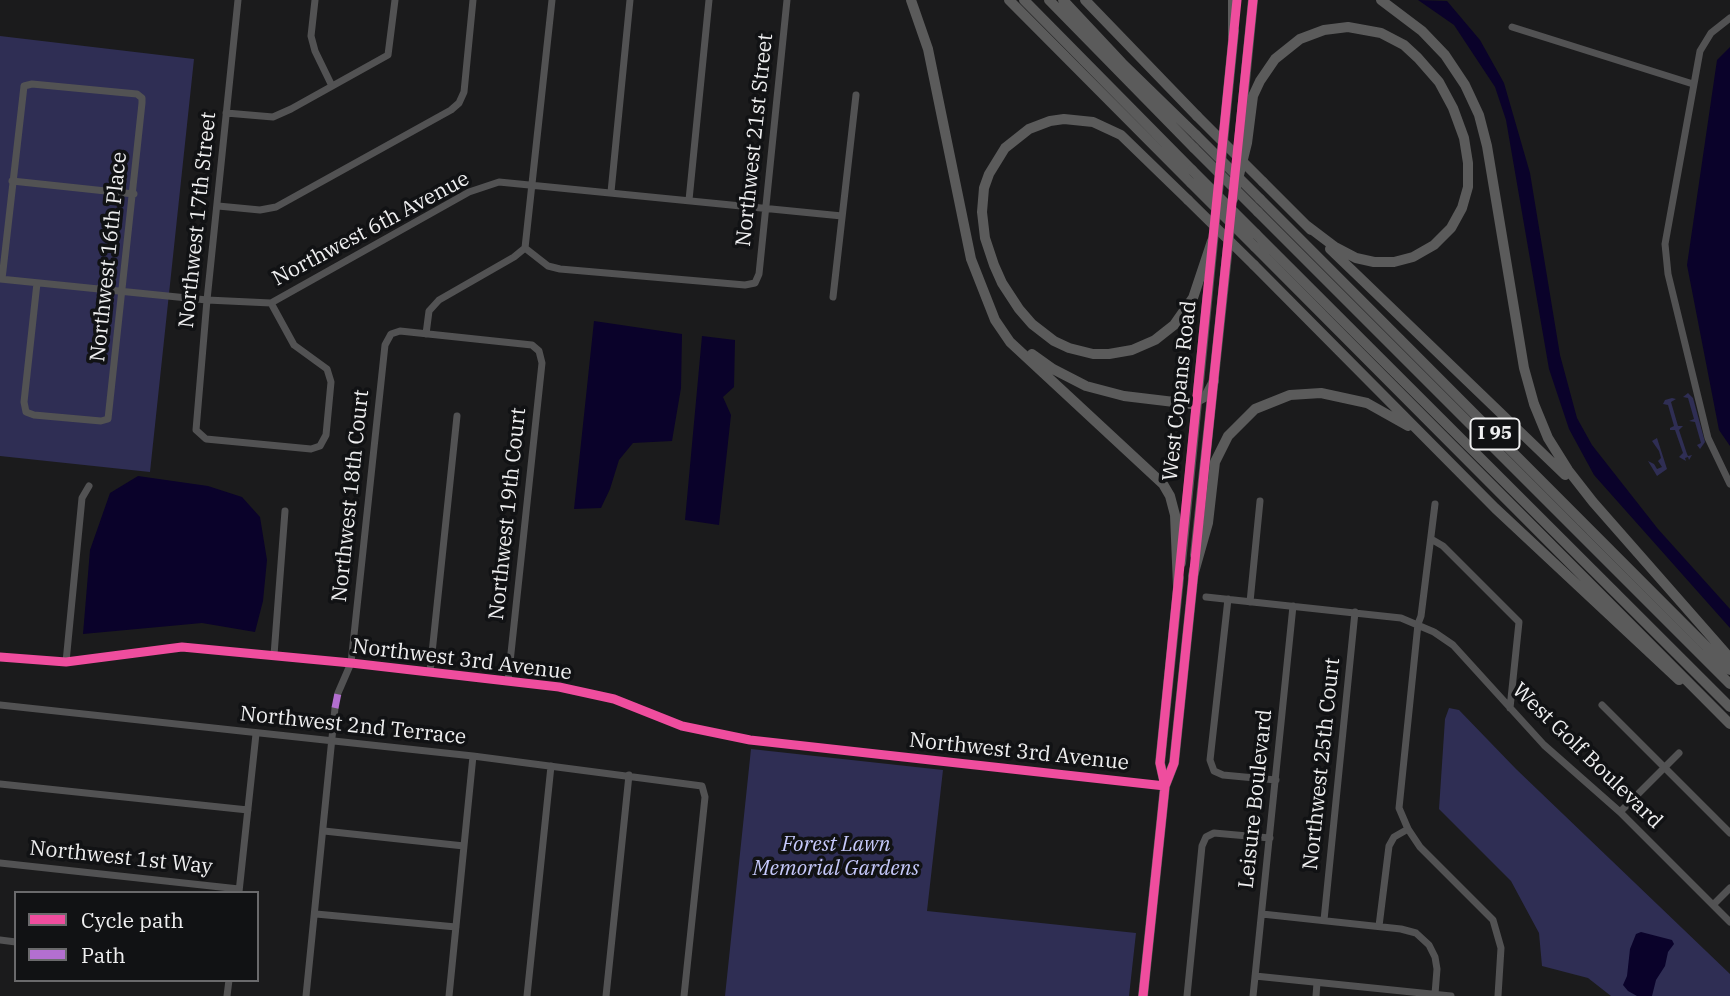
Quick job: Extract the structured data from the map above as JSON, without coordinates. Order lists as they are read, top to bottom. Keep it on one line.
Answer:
{"streets":{"highway":["I 95"],"main road":["West Copans Road"],"street":["Northwest 21st Street","Northwest 17th Street","Northwest 6th Avenue","Northwest 16th Place","Northwest 18th Court","Northwest 19th Court","Northwest 3rd Avenue","Northwest 2nd Terrace","West Golf Boulevard","Northwest 25th Court","Leisure Boulevard","Northwest 1st Way"]},"crossings":[["Northwest 21st Street","Northwest 6th Avenue"],["Northwest 17th Street","Northwest 6th Avenue"],["Northwest 6th Avenue","Northwest 16th Place"],["West Copans Road","Northwest 3rd Avenue"],["Northwest 18th Court","Northwest 19th Court"],["Northwest 18th Court","Northwest 3rd Avenue"],["Northwest 19th Court","Northwest 3rd Avenue"],["West Golf Boulevard","Northwest 25th Court"],["West Golf Boulevard","Leisure Boulevard"]],"parks":["Forest Lawn Memorial Gardens"],"legend":["Cycle path","Path"]}
